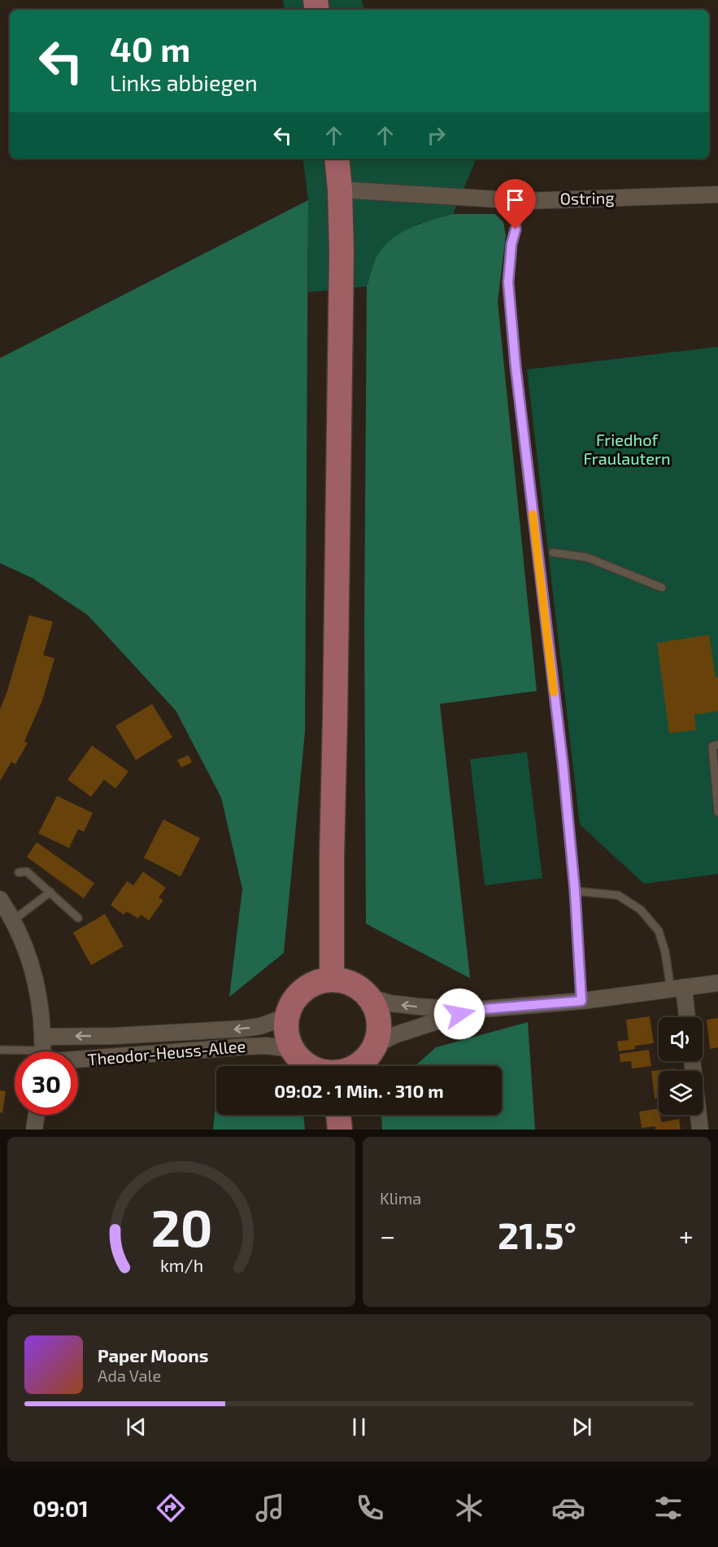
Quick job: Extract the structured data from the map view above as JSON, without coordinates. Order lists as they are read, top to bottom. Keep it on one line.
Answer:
{"streets":{"street":["Ostring","Theodor-Heuss-Allee"]},"parks":["Friedhof Fraulautern"],"page":{"turn":["40 m","Links abbiegen"],"limit":"30","trip":"09:02 · 1 Min. · 310 m","tile":"Klima","heat":["−","21.5°","+"],"song":["Paper Moons","Ada Vale"],"tabs":"09:01","gauge":["20","km/h"]}}
